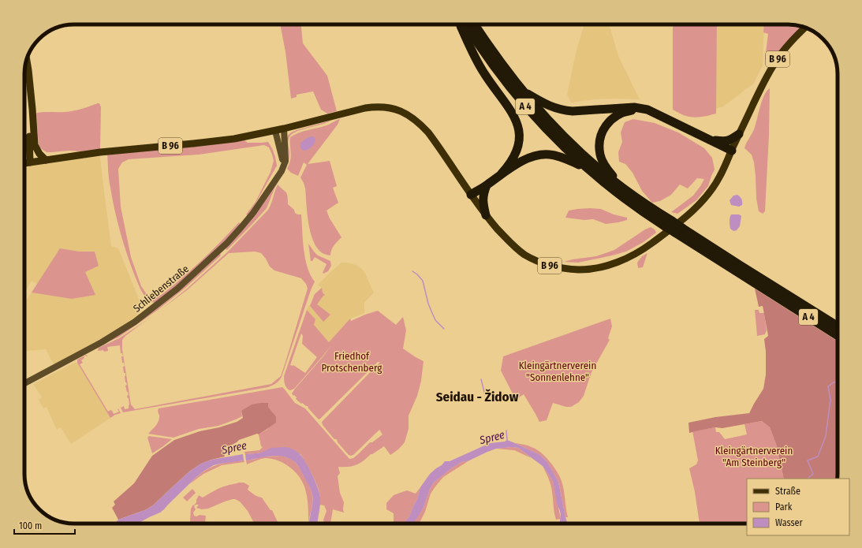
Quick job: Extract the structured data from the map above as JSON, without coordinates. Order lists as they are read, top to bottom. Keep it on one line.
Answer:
{"streets":{"highway":["A 4"],"main road":["B 96","Schliebenstraße"]},"crossings":[["B 96","Schliebenstraße"]],"districts":["Seidau - Židow"],"water":["Spree"],"parks":["Friedhof Protschenberg","Kleingärtnerverein \"Sonnenlehne\"","Kleingärtnerverein \"Am Steinberg\""],"legend":["Straße","Park","Wasser"],"scale_bar":"100 m"}
